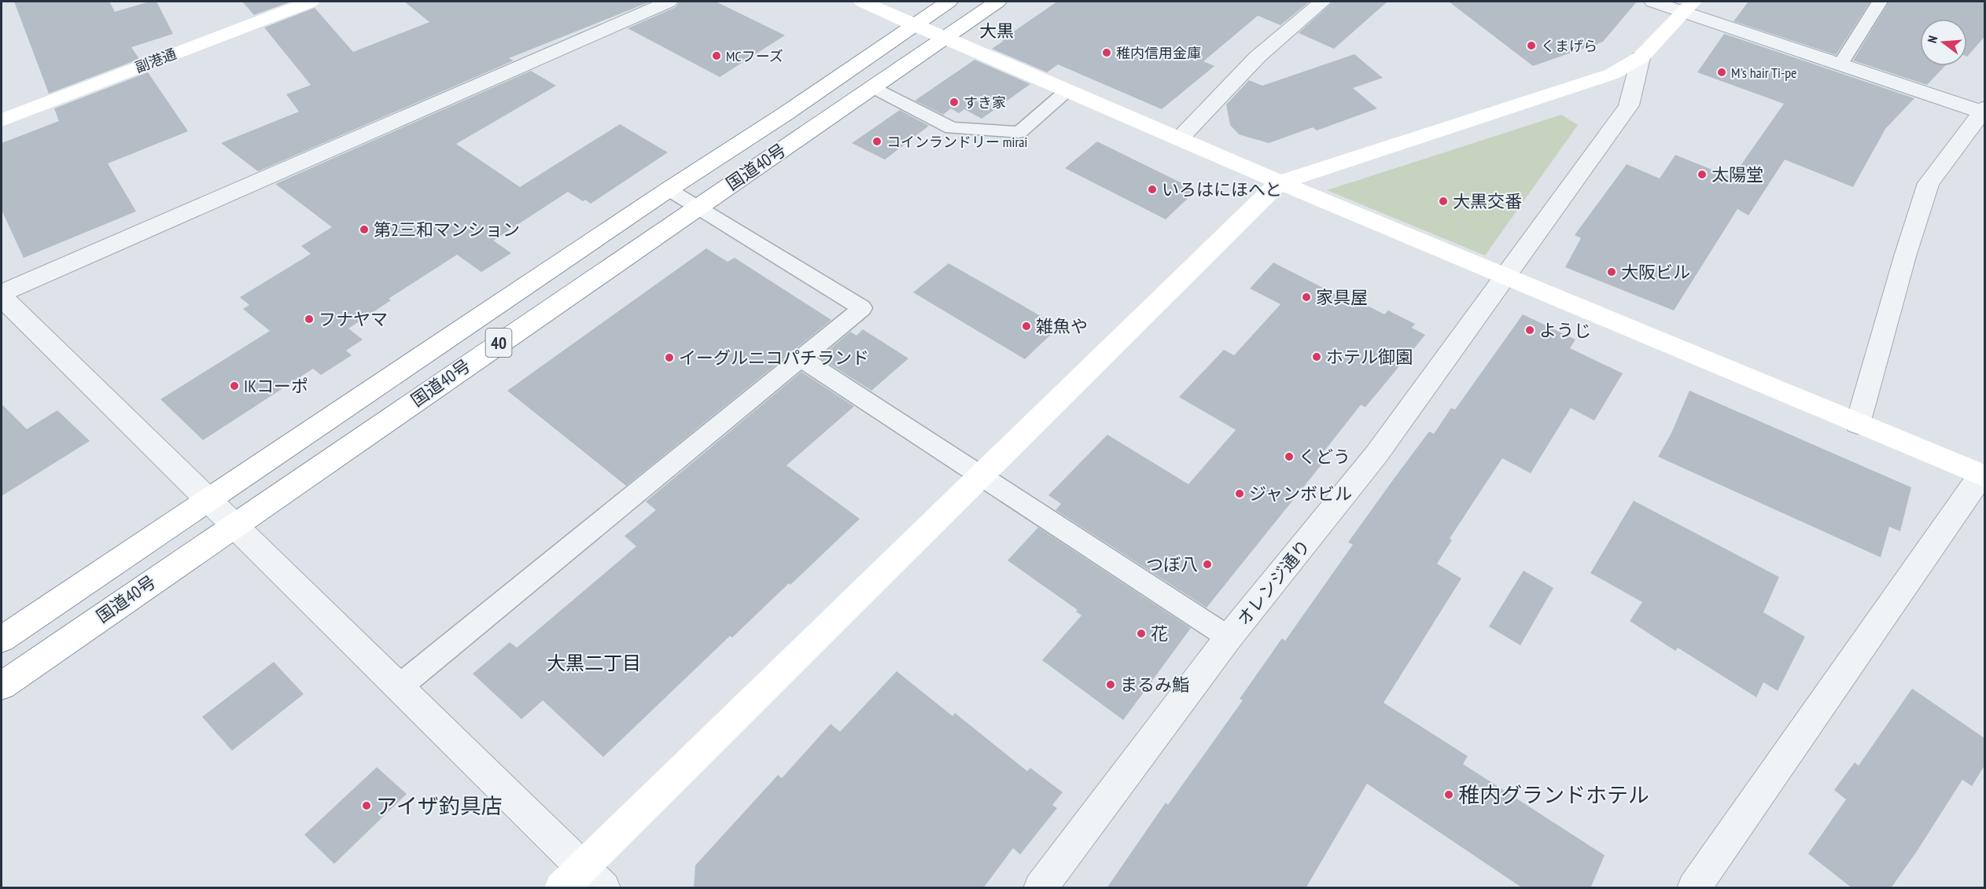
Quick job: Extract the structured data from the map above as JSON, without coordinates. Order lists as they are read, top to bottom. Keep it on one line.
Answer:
{"streets":{"main road":["副港通","国道40号","40"],"street":["オレンジ通り"]},"districts":["大黒","大黒二丁目"],"places":["くまげら","稚内信用金庫","MCフーズ","M's hair Ti-pe","すき家","コインランドリー mirai","太陽堂","いろはにほへと","大黒交番","第2三和マンション","大阪ビル","家具屋","フナヤマ","雑魚や","ようじ","ホテル御園","イーグルニコパチランド","IKコーポ","くどう","ジャンボビル","つぼ八","花","まるみ鮨","稚内グランドホテル","アイザ釣具店"],"north":"left"}
